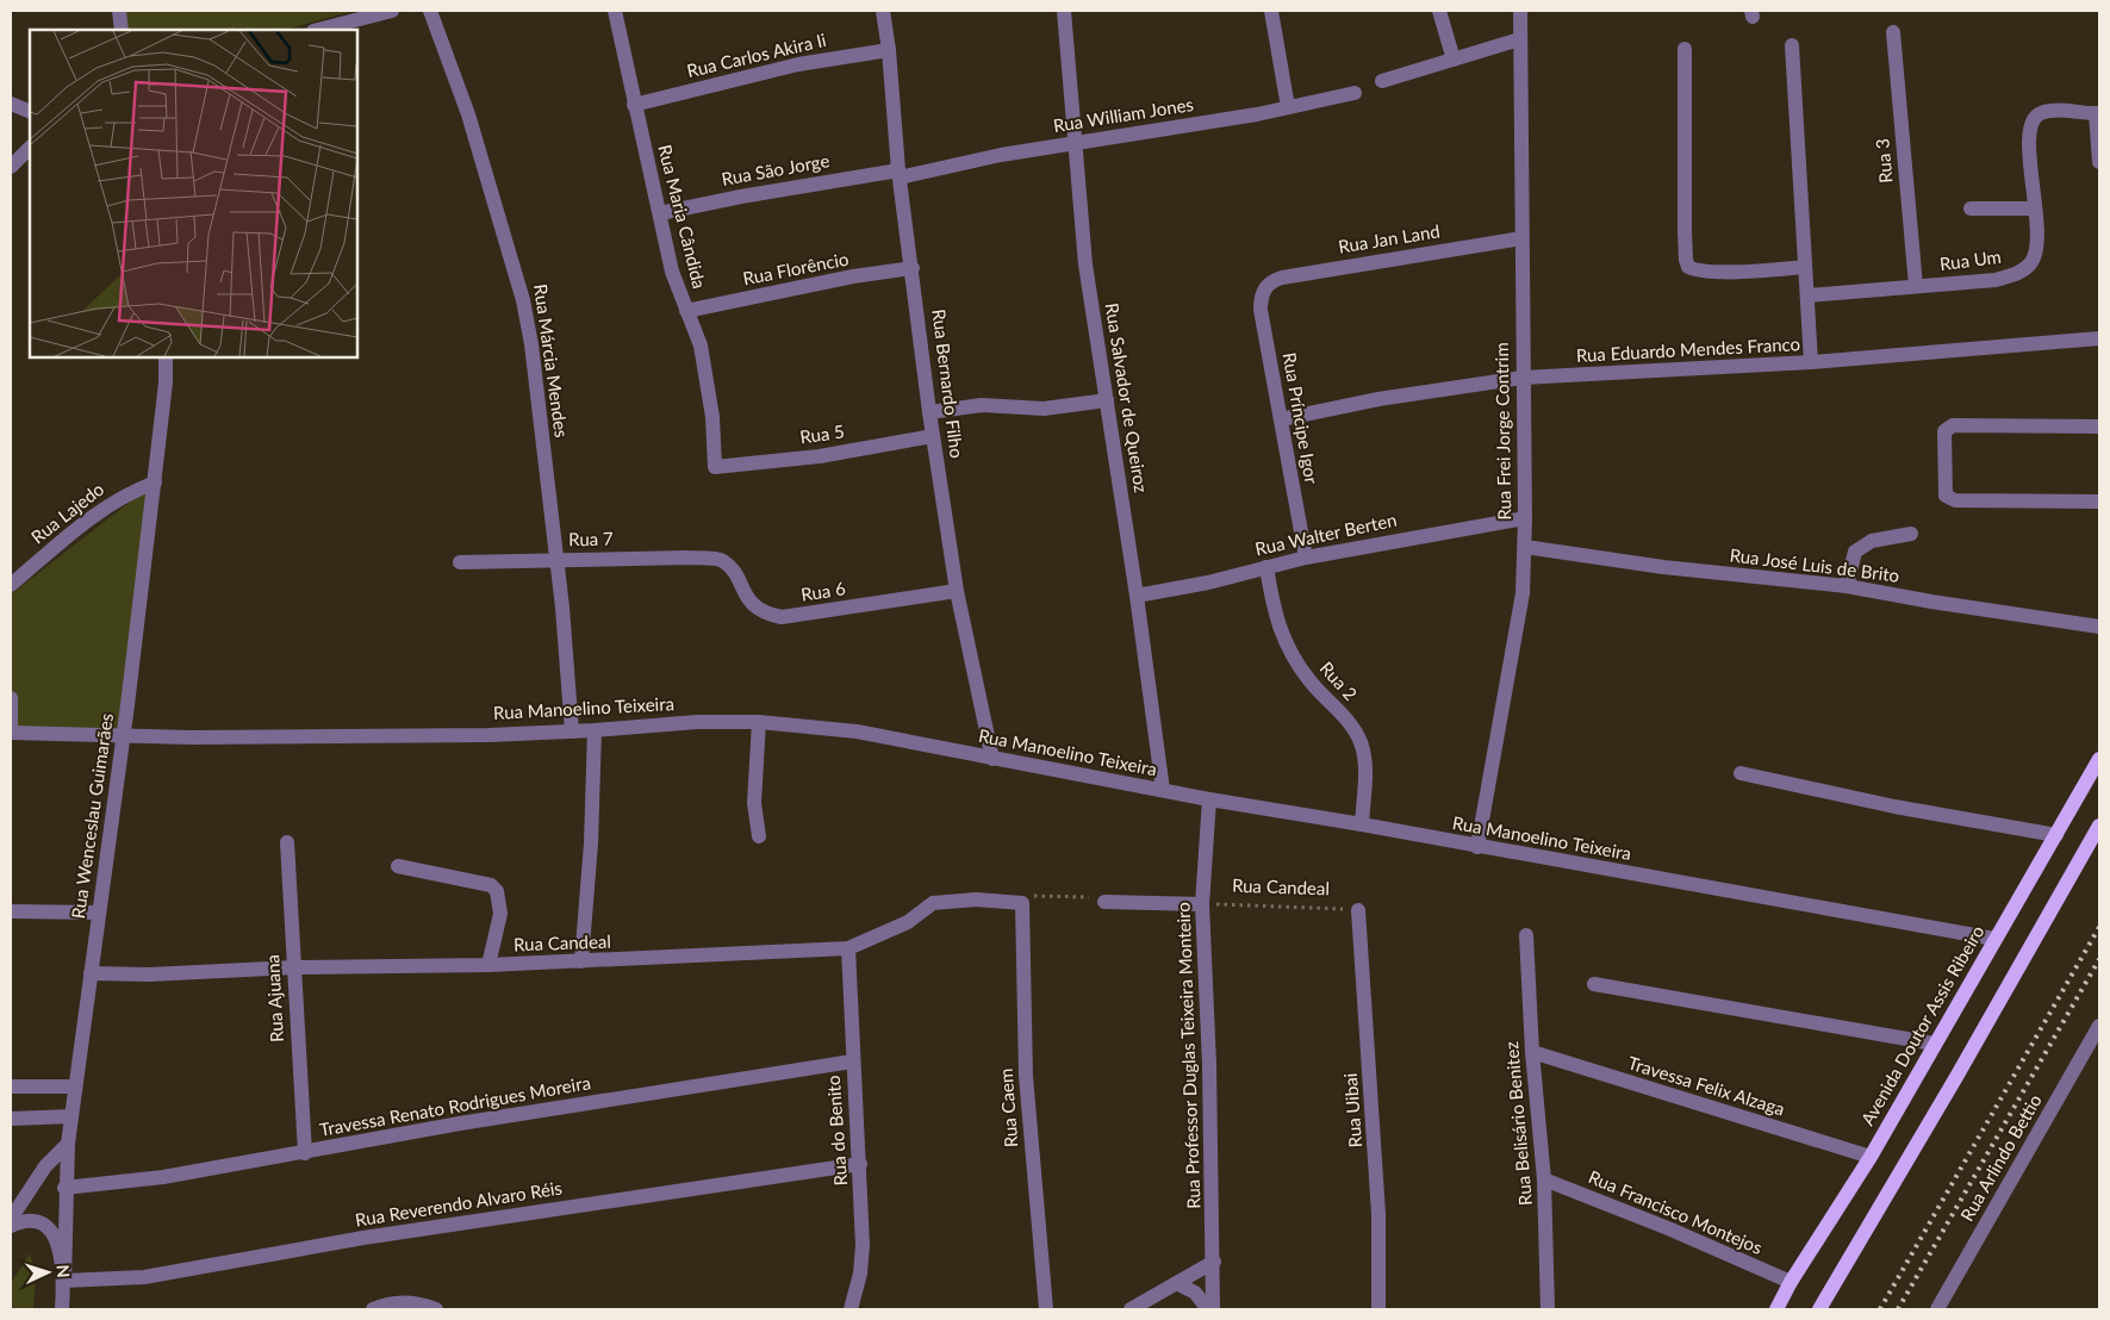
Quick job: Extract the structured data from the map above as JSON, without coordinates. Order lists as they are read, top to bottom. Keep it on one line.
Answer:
{"streets":{"main road":["Avenida Doutor Assis Ribeiro"],"street":["Rua Carlos Akira Ii","Rua William Jones","Rua 3","Rua São Jorge","Rua Maria Cândida","Rua Jan Land","Rua Um","Rua Florêncio","Rua Eduardo Mendes Franco","Rua Márcia Mendes","Rua Bernardo Filho","Rua Salvador de Queiroz","Rua Príncipe Igor","Rua Frei Jorge Contrim","Rua 5","Rua Lajedo","Rua Walter Berten","Rua 7","Rua José Luis de Brito","Rua 6","Rua 2","Rua Manoelino Teixeira","Rua Wenceslau Guimarães","Rua Candeal","Rua Ajuana","Rua Professor Duglas Teixeira Monteiro","Travessa Felix Alzaga","Travessa Renato Rodrigues Moreira","Rua Caem","Rua Uibai","Rua Belisário Benitez","Rua do Benito","Rua Arlindo Bettio","Rua Reverendo Alvaro Réis","Rua Francisco Montejos"]},"crossings":[["Rua Carlos Akira Ii","Rua Maria Cândida"],["Rua Carlos Akira Ii","Rua Bernardo Filho"],["Rua William Jones","Rua São Jorge"],["Rua William Jones","Rua Bernardo Filho"],["Rua William Jones","Rua Salvador de Queiroz"],["Rua 3","Rua Um"],["Rua São Jorge","Rua Maria Cândida"],["Rua São Jorge","Rua Bernardo Filho"],["Rua Maria Cândida","Rua Florêncio"],["Rua Maria Cândida","Rua 5"],["Rua Jan Land","Rua Príncipe Igor"],["Rua Jan Land","Rua Frei Jorge Contrim"],["Rua Florêncio","Rua Bernardo Filho"],["Rua Eduardo Mendes Franco","Rua Príncipe Igor"],["Rua Eduardo Mendes Franco","Rua Frei Jorge Contrim"],["Rua Márcia Mendes","Rua 7"],["Rua Márcia Mendes","Rua Manoelino Teixeira"],["Rua Bernardo Filho","Rua 5"],["Rua Bernardo Filho","Rua 6"],["Rua Bernardo Filho","Rua Manoelino Teixeira"],["Rua Salvador de Queiroz","Rua Walter Berten"],["Rua Salvador de Queiroz","Rua Manoelino Teixeira"],["Rua Príncipe Igor","Rua Walter Berten"],["Rua Frei Jorge Contrim","Rua Walter Berten"],["Rua Frei Jorge Contrim","Rua José Luis de Brito"],["Rua Frei Jorge Contrim","Rua Manoelino Teixeira"],["Rua Lajedo","Rua Wenceslau Guimarães"],["Rua Walter Berten","Rua 2"],["Rua 7","Rua 6"],["Rua 2","Rua Manoelino Teixeira"],["Rua Manoelino Teixeira","Rua Wenceslau Guimarães"],["Rua Manoelino Teixeira","Avenida Doutor Assis Ribeiro"],["Rua Manoelino Teixeira","Rua Professor Duglas Teixeira Monteiro"],["Rua Wenceslau Guimarães","Rua Candeal"],["Rua Wenceslau Guimarães","Travessa Renato Rodrigues Moreira"],["Rua Wenceslau Guimarães","Rua Reverendo Alvaro Réis"],["Rua Candeal","Rua Ajuana"],["Rua Candeal","Rua Professor Duglas Teixeira Monteiro"],["Rua Candeal","Rua Caem"],["Rua Candeal","Rua Uibai"],["Rua Candeal","Rua do Benito"],["Rua Ajuana","Travessa Renato Rodrigues Moreira"],["Avenida Doutor Assis Ribeiro","Travessa Felix Alzaga"],["Avenida Doutor Assis Ribeiro","Rua Francisco Montejos"],["Travessa Felix Alzaga","Rua Belisário Benitez"],["Travessa Renato Rodrigues Moreira","Rua do Benito"],["Rua Belisário Benitez","Rua Francisco Montejos"],["Rua do Benito","Rua Reverendo Alvaro Réis"]],"north":"right"}
